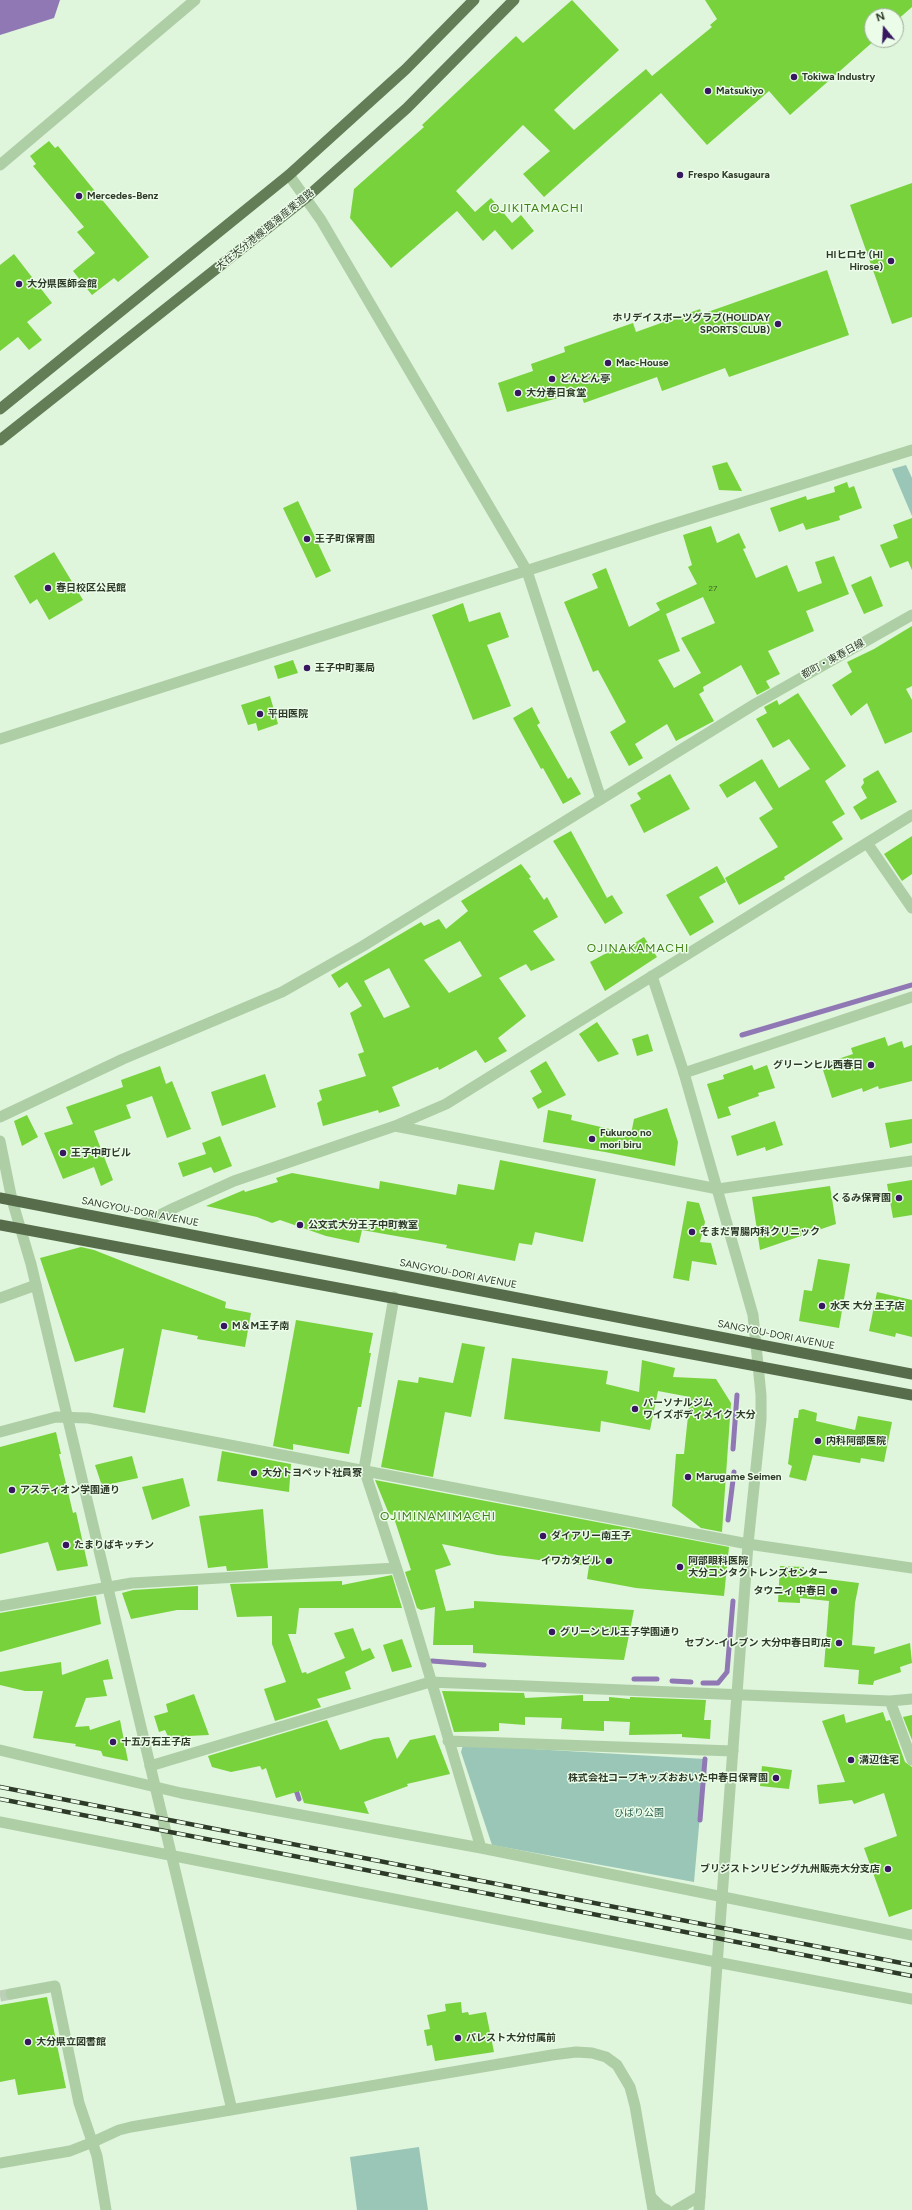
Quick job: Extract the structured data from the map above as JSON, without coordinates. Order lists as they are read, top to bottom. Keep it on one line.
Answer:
{"streets":{"highway":["SANGYOU-DORI AVENUE"],"main road":["大在大分港線;臨海産業道路"],"street":["都町・東春日線"]},"districts":["OJIKITAMACHI","OJINAKAMACHI","OJIMINAMIMACHI"],"parks":["ひばり公園"],"places":["Tokiwa Industry","Matsukiyo","Frespo Kasugaura","Mercedes-Benz","HIヒロセ (HI Hirose)","大分県医師会館","ホリデイスポーツグラブ(HOLIDAY SPORTS CLUB)","Mac-House","どんどん亭","大分春日食堂","王子町保育園","春日校区公民館","王子中町薬局","平田医院","グリーンヒル西春日","Fukuroo no mori biru","王子中町ビル","くるみ保育園","公文式大分王子中町教室","そまだ胃腸内科クリニック","水天 大分 王子店","M＆M王子南","パーソナルジム ワイズボディメイク 大分","内科阿部医院","大分トヨペット社員寮","Marugame Seimen","アスティオン学園通り","ダイアリー南王子","たまりばキッチン","イワカタビル","阿部眼科医院 大分コンタクトレンズセンター","タウニィ 中春日","グリーンヒル王子学園通り","セブン-イレブン 大分中春日町店","十五万石王子店","溝辺住宅","株式会社コープキッズおおいた中春日保育園","ブリジストンリビング九州販売大分支店","パレスト大分付属前","大分県立図書館"],"house_numbers":["27"],"north":"top"}
